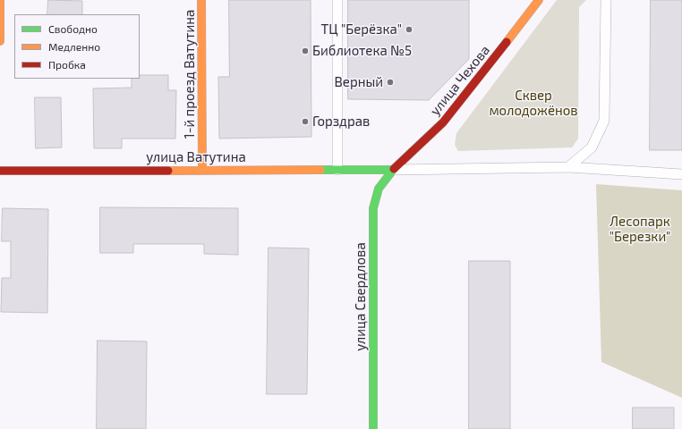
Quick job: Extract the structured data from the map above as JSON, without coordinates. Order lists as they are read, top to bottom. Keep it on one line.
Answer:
{"streets":{"street":["1-й проезд Ватутина","улица Чехова","улица Ватутина","улица Свердлова"]},"crossings":[["1-й проезд Ватутина","улица Ватутина"],["улица Чехова","улица Ватутина"],["улица Чехова","улица Свердлова"],["улица Ватутина","улица Свердлова"]],"parks":["Сквер молодожёнов","Лесопарк \"Березки\""],"places":["ТЦ \"Берёзка\"","Библиотека №5","Верный","Горздрав"],"legend":["Свободно","Медленно","Пробка"]}
